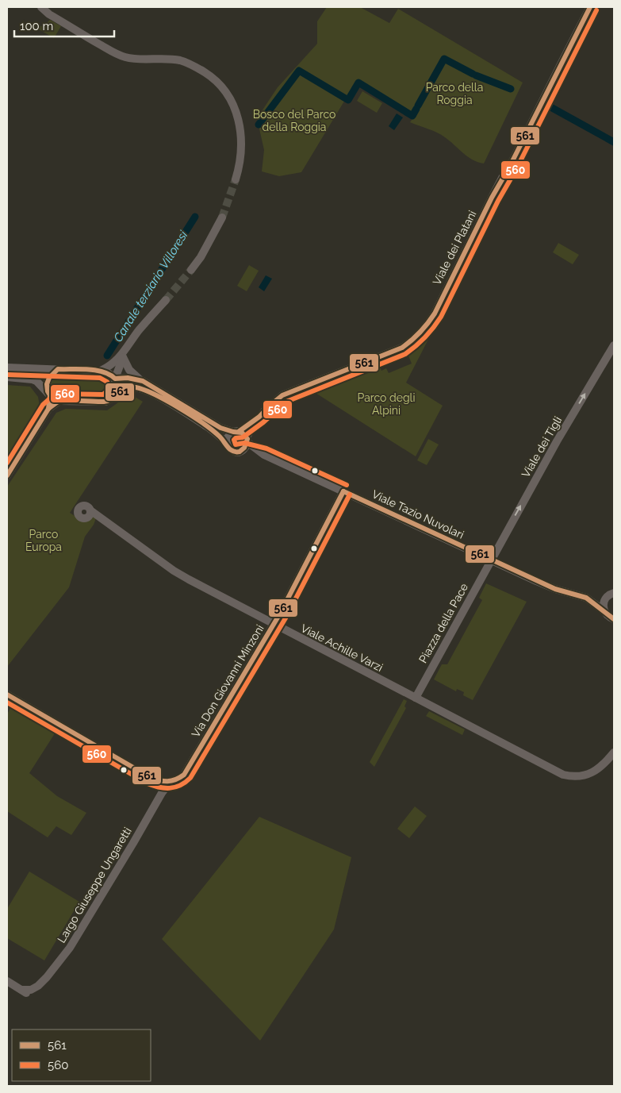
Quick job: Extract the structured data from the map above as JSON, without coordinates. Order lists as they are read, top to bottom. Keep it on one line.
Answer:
{"streets":{"street":["Viale dei Platani","Viale dei Tigli","Viale Tazio Nuvolari","Piazza della Pace","Viale Achille Varzi","Via Don Giovanni Minzoni","Largo Giuseppe Ungaretti"]},"crossings":[["Viale dei Platani","Viale Tazio Nuvolari"],["Viale dei Tigli","Viale Tazio Nuvolari"],["Viale dei Tigli","Piazza della Pace"],["Viale Tazio Nuvolari","Piazza della Pace"],["Viale Tazio Nuvolari","Via Don Giovanni Minzoni"],["Piazza della Pace","Viale Achille Varzi"],["Viale Achille Varzi","Via Don Giovanni Minzoni"],["Via Don Giovanni Minzoni","Largo Giuseppe Ungaretti"]],"one_way":["Viale dei Tigli"],"water":["Canale terziario Villoresi"],"parks":["Parco della Roggia","Bosco del Parco della Roggia","Parco degli Alpini","Parco Europa"],"lines":["transit line 561","transit line 560"],"legend":["561","560"],"scale_bar":"100 m"}
